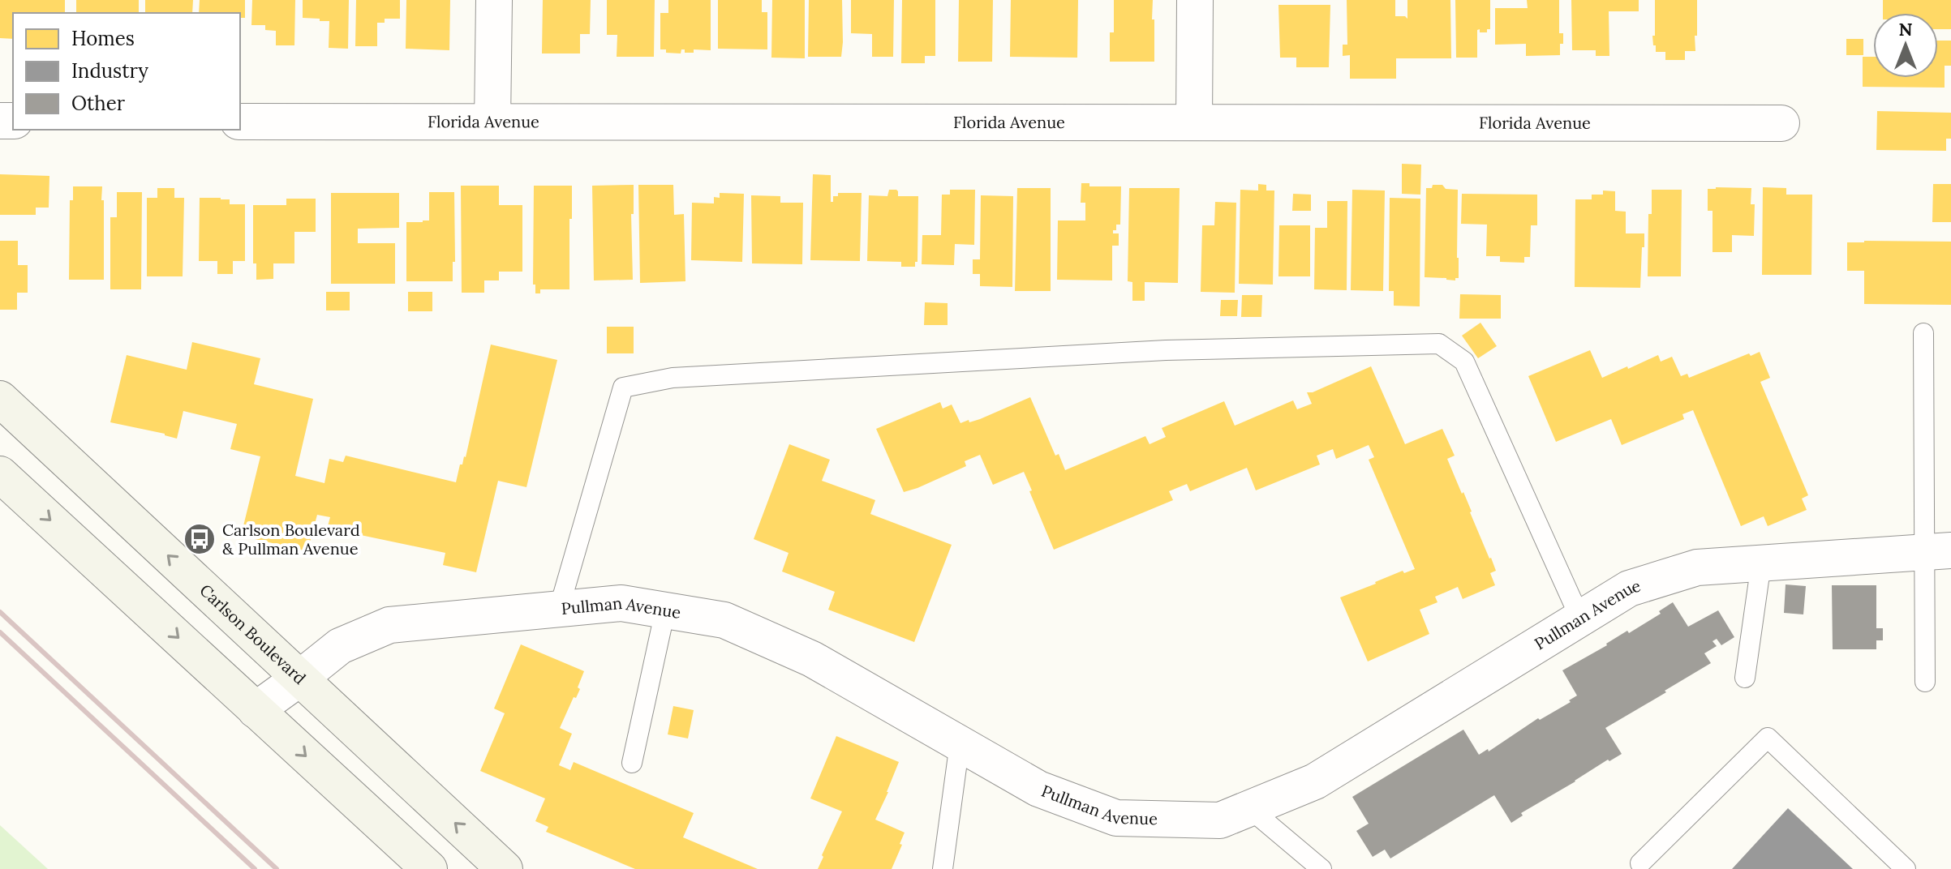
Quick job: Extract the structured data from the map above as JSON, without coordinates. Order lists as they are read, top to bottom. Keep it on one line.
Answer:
{"streets":{"main road":["Carlson Boulevard"],"street":["Florida Avenue","Pullman Avenue"]},"crossings":[["Pullman Avenue","Carlson Boulevard"]],"places":{"bus stop":["Carlson Boulevard & Pullman Avenue"]},"legend":["Homes","Industry","Other"],"north":"top"}
